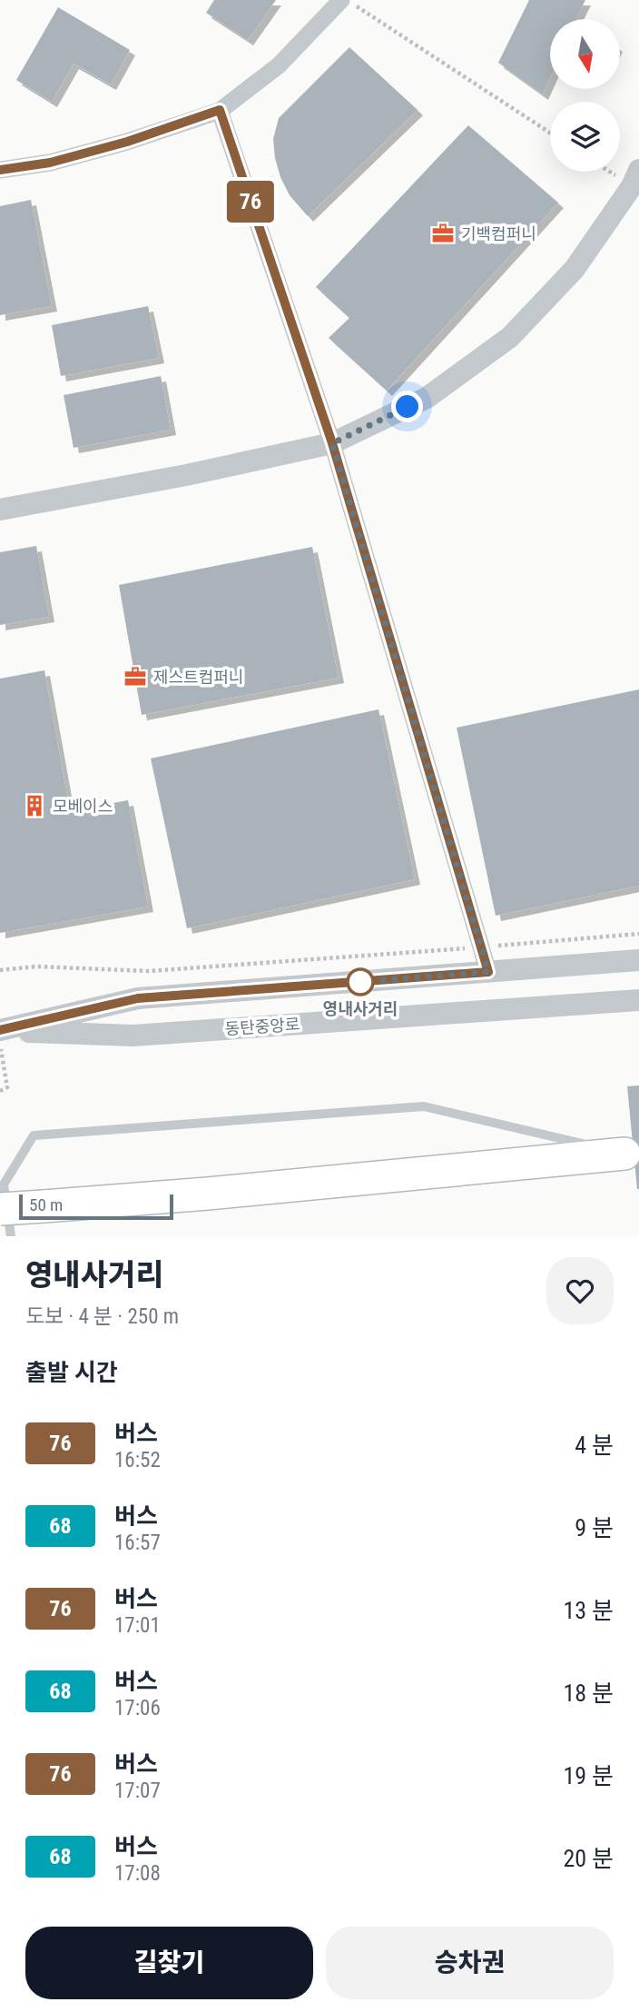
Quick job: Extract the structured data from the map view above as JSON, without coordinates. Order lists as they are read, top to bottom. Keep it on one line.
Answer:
{"streets":{"street":["동탄중앙로"]},"places":{"office":["기백컴퍼니","제스트컴퍼니"],"building":["모베이스"],"other":["영내사거리"]},"lines":["bus line 76"],"scale_bar":"50 m","north":"bottom","page":{"on_map":"76","scale":"50 m","heading":[["영내사거리","도보 · 4 분 · 250 m"],"출발 시간"],"list":[{"mark":"76","name":"버스","note":"16:52","value":"4 분"},{"mark":"68","name":"버스","note":"16:57","value":"9 분"},{"mark":"76","name":"버스","note":"17:01","value":"13 분"},{"mark":"68","name":"버스","note":"17:06","value":"18 분"},{"mark":"76","name":"버스","note":"17:07","value":"19 분"},{"mark":"68","name":"버스","note":"17:08","value":"20 분"}],"buttons":["길찾기","승차권"]}}
